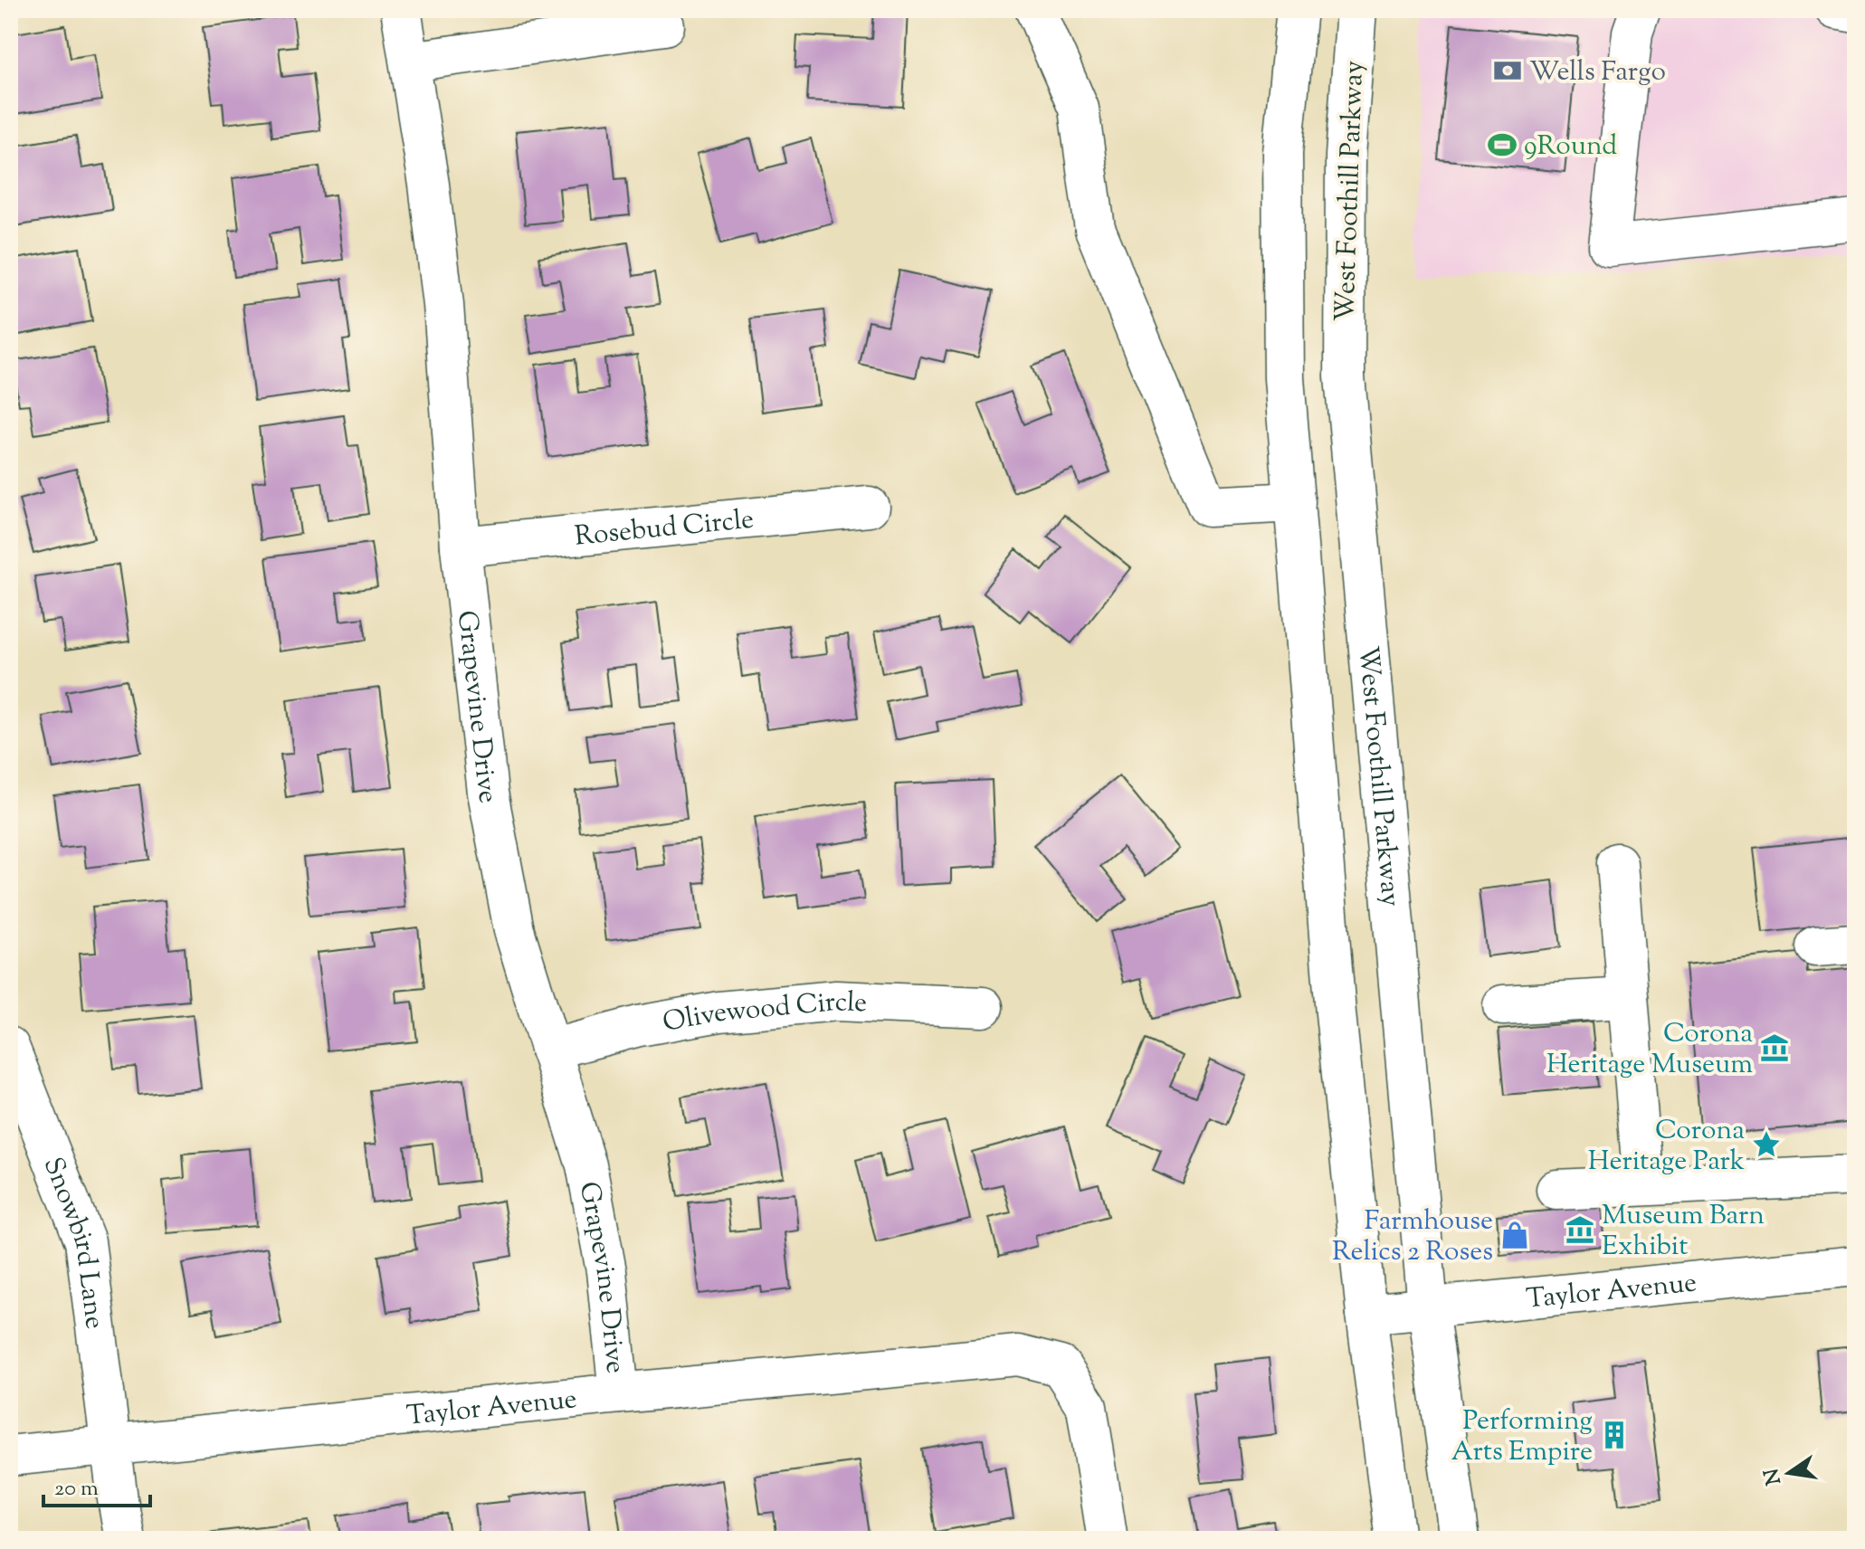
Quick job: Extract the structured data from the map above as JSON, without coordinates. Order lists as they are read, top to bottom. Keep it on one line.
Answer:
{"streets":{"street":["West Foothill Parkway","Rosebud Circle","Grapevine Drive","Olivewood Circle","Snowbird Lane","Taylor Avenue"]},"crossings":[["West Foothill Parkway","Taylor Avenue"],["Rosebud Circle","Grapevine Drive"],["Grapevine Drive","Olivewood Circle"],["Grapevine Drive","Taylor Avenue"],["Snowbird Lane","Taylor Avenue"]],"places":{"bank":["Wells Fargo"],"sports":["9Round"],"museum":["Corona Heritage Museum","Museum Barn Exhibit"],"place":["Corona Heritage Park"],"shop":["Farmhouse Relics 2 Roses"],"building":["Performing Arts Empire"]},"scale_bar":"20 m","north":"left"}
